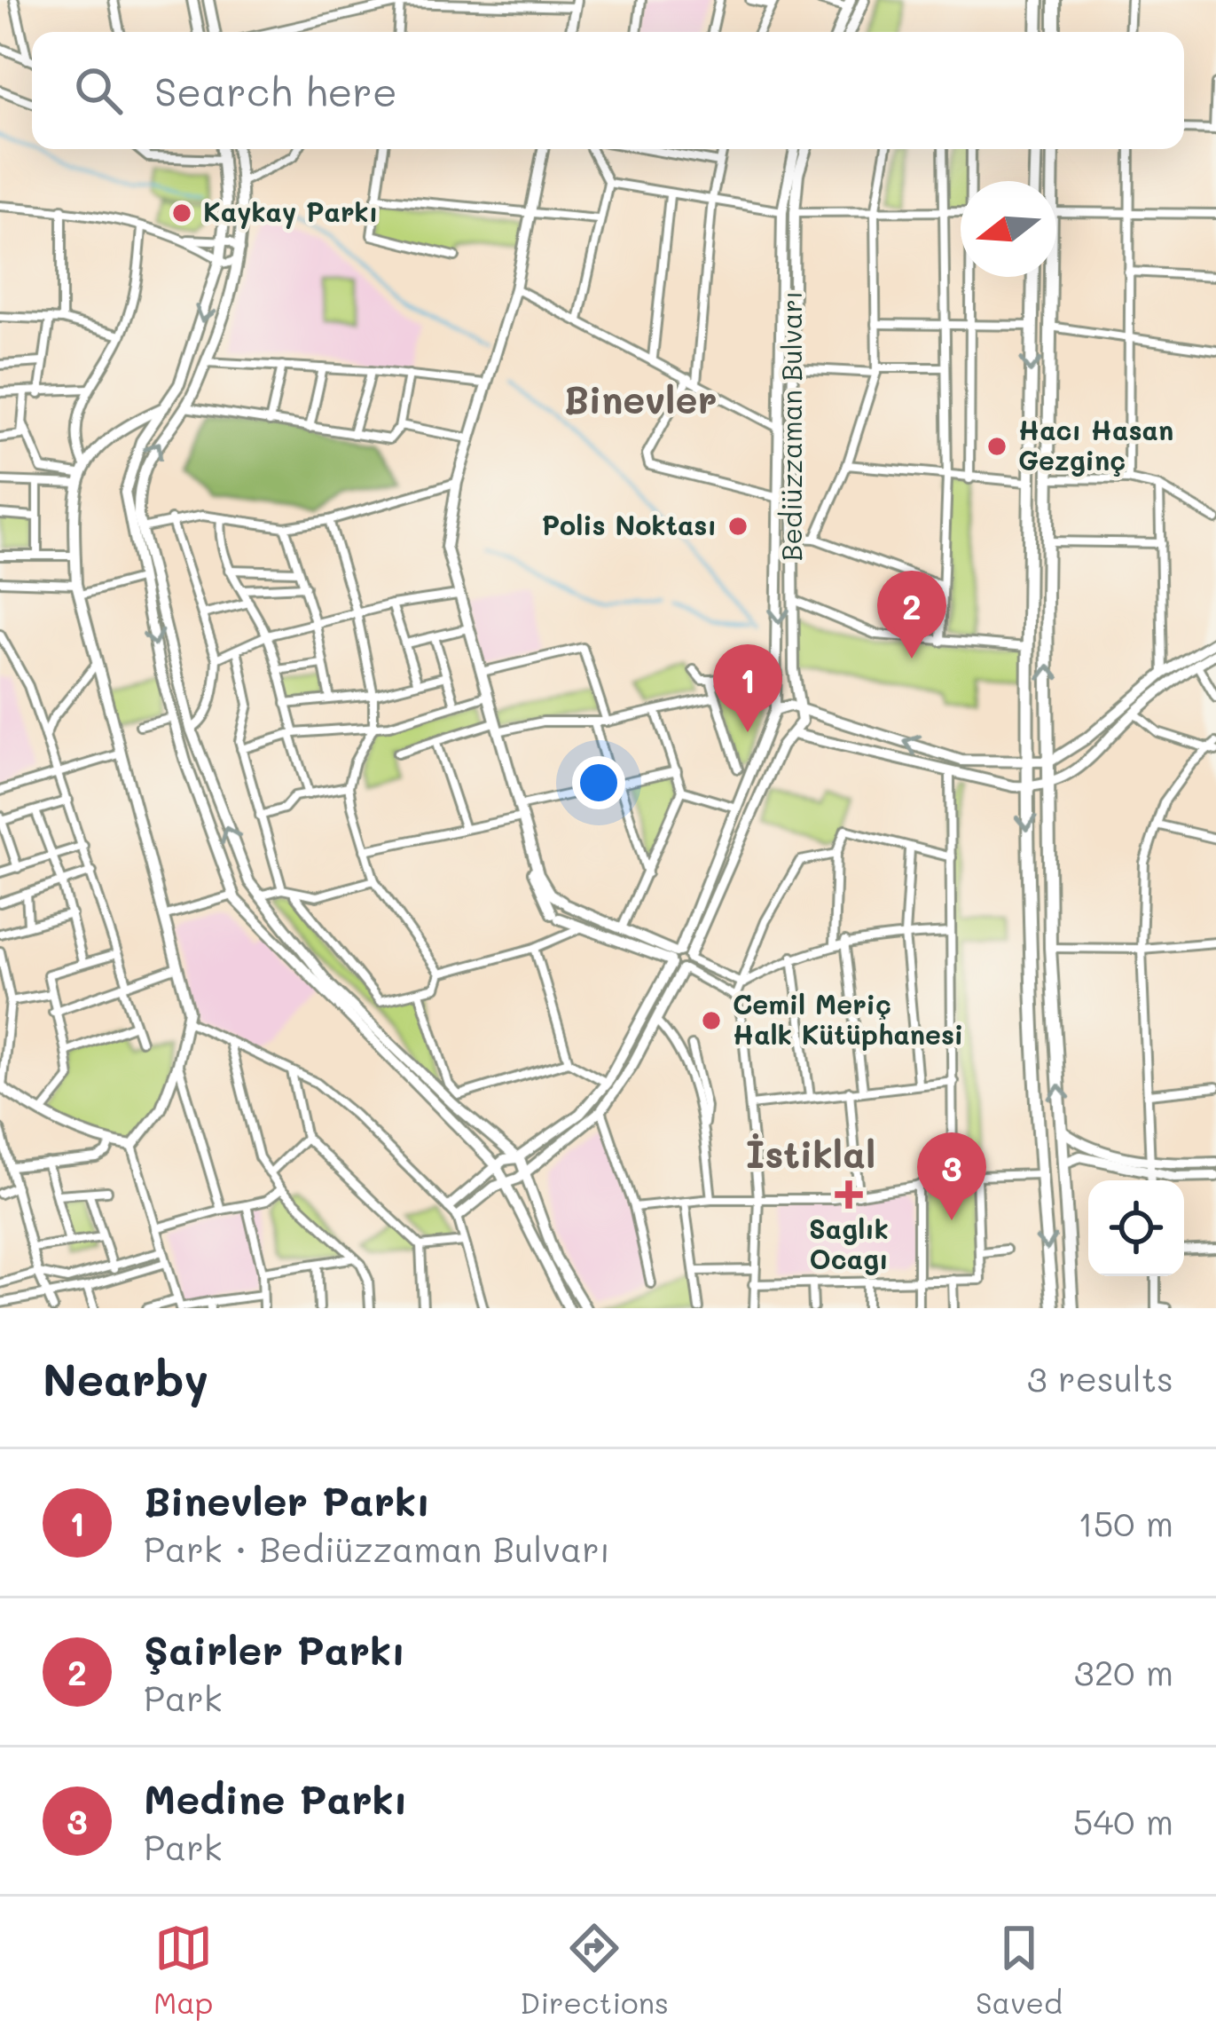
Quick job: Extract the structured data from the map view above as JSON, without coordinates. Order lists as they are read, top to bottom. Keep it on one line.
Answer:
{"streets":{"street":["Bediüzzaman Bulvarı"]},"districts":["Binevler","İstiklal"],"places":{"other":["Kaykay Parkı","Hacı Hasan Gezginç","Polis Noktası","Cemil Meriç Halk Kütüphanesi"],"health":["Saglık Ocagı"]},"north":"left","page":{"search":"Search here","pins":["2","1","3"],"heading":["Nearby","3 results"],"list":[{"mark":"1","name":"Binevler Parkı","note":"Park · Bediüzzaman Bulvarı","value":"150 m"},{"mark":"2","name":"Şairler Parkı","note":"Park","value":"320 m"},{"mark":"3","name":"Medine Parkı","note":"Park","value":"540 m"}],"nav":["Map","Directions","Saved"]}}
